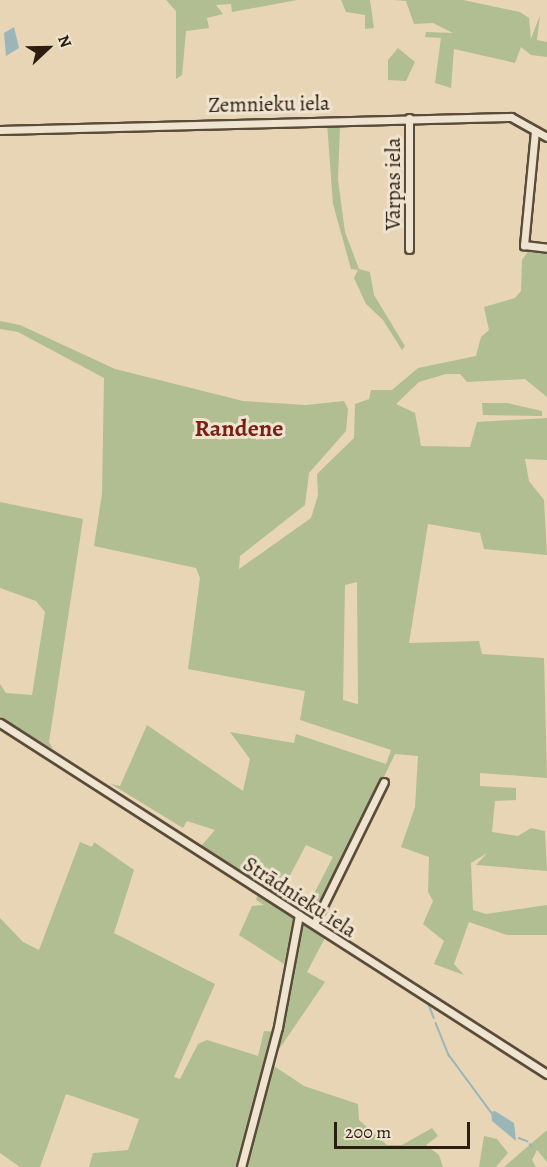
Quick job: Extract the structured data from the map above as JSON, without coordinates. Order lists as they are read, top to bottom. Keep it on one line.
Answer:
{"streets":{"street":["Zemnieku iela","Vārpas iela","Strādnieku iela"]},"crossings":[["Zemnieku iela","Vārpas iela"]],"districts":["Randene"],"scale_bar":"200 m","north":"right"}
